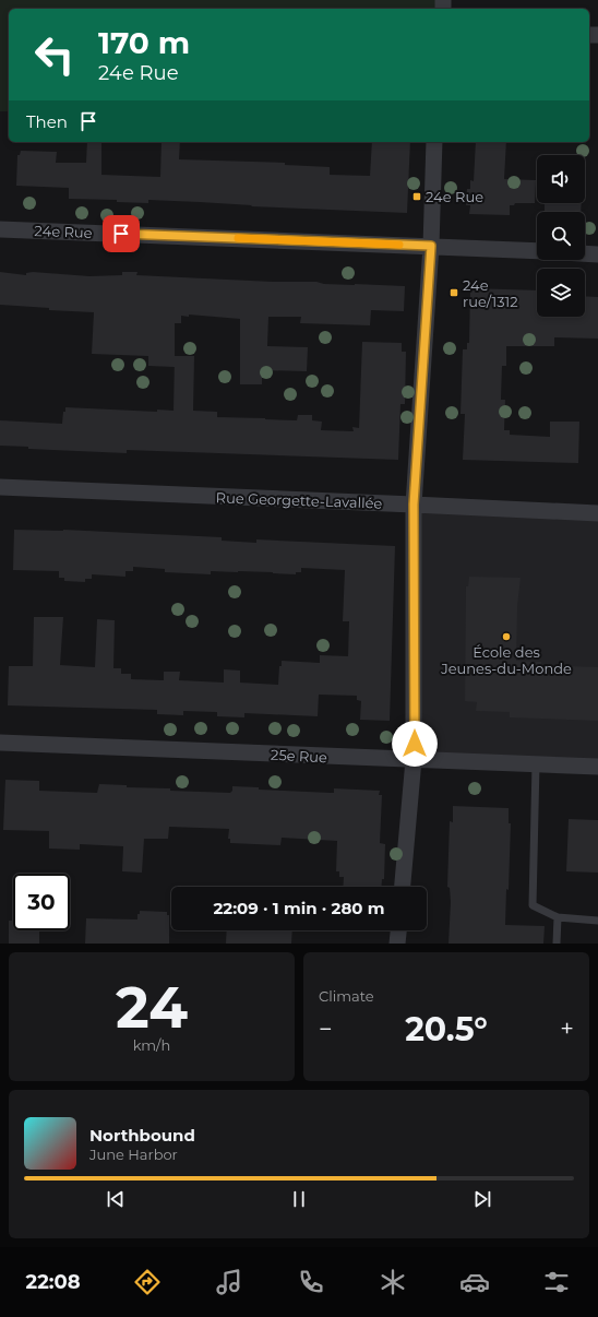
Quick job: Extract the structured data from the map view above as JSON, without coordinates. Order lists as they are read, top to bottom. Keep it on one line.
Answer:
{"streets":{"street":["24e Rue","Rue Georgette-Lavallée","25e Rue"]},"places":{"transit":["24e Rue","24e rue/1312"],"other":["École des Jeunes-du-Monde"]},"page":{"turn":["170 m","24e Rue"],"then":"Then","limit":"30","trip":"22:09 · 1 min · 280 m","tile":[["24","km/h"],"Climate"],"heat":["−","20.5°","+"],"song":["Northbound","June Harbor"],"tabs":"22:08"}}
